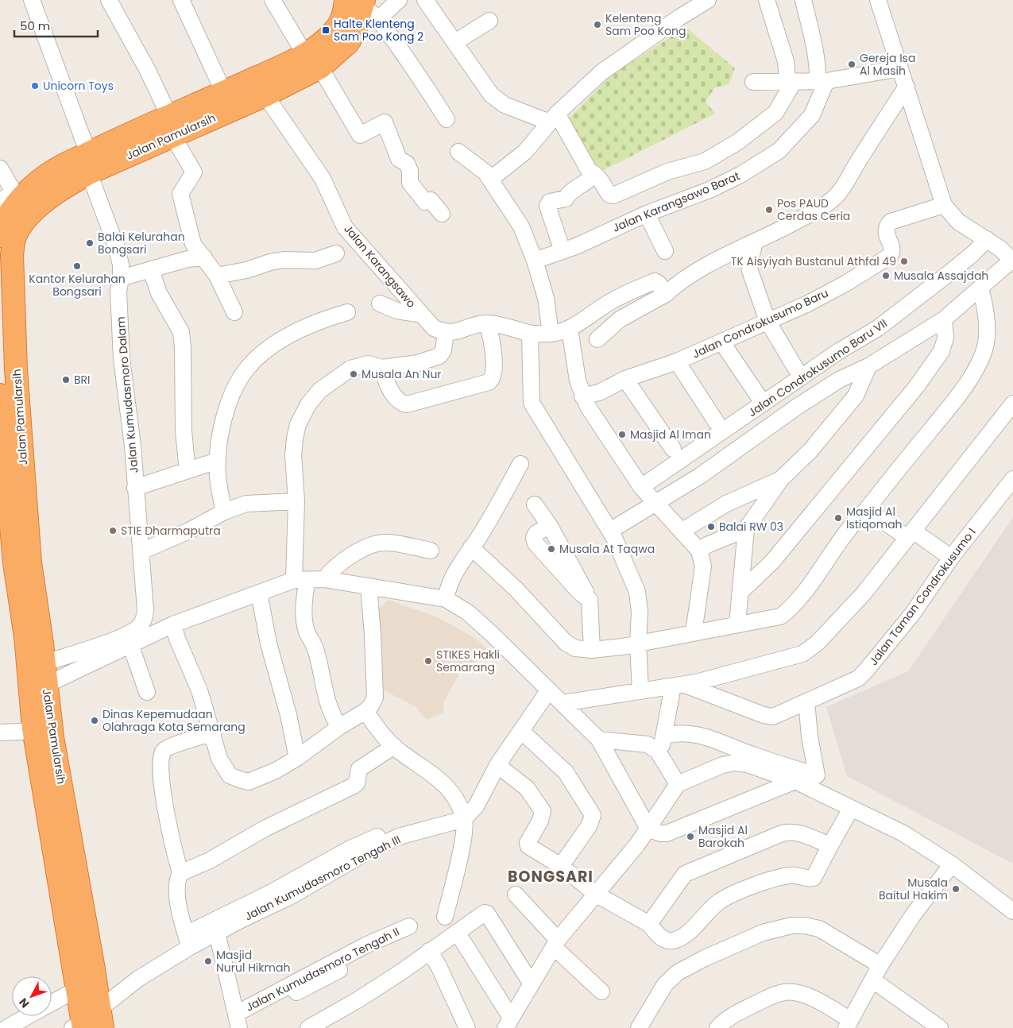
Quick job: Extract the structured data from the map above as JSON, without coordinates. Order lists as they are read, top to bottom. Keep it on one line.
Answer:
{"streets":{"highway":["Jalan Pamularsih"],"street":["Jalan Karangsawo Barat","Jalan Karangsawo","Jalan Condrokusumo Baru","Jalan Condrokusumo Baru VII","Jalan Kumudasmoro Dalam","Jalan Taman Condrokusumo I","Jalan Kumudasmoro Tengah III","Jalan Kumudasmoro Tengah II"]},"crossings":[["Jalan Pamularsih","Jalan Karangsawo"],["Jalan Pamularsih","Jalan Kumudasmoro Dalam"],["Jalan Pamularsih","Jalan Kumudasmoro Tengah III"]],"districts":["BONGSARI"],"places":{"other":["Kelenteng Sam Poo Kong","Gereja Isa Al Masih","Unicorn Toys","Pos PAUD Cerdas Ceria","Balai Kelurahan Bongsari","TK Aisyiyah Bustanul Athfal 49","Kantor Kelurahan Bongsari","Musala Assajdah","Musala An Nur","BRI","Masjid Al Iman","Masjid Al Istiqomah","Balai RW 03","STIE Dharmaputra","Musala At Taqwa","STIKES Hakli Semarang","Dinas Kepemudaan Olahraga Kota Semarang","Masjid Al Barokah","Musala Baitul Hakim","Masjid Nurul Hikmah"],"transit":["Halte Klenteng Sam Poo Kong 2"]},"scale_bar":"50 m","north":"bottom left"}
